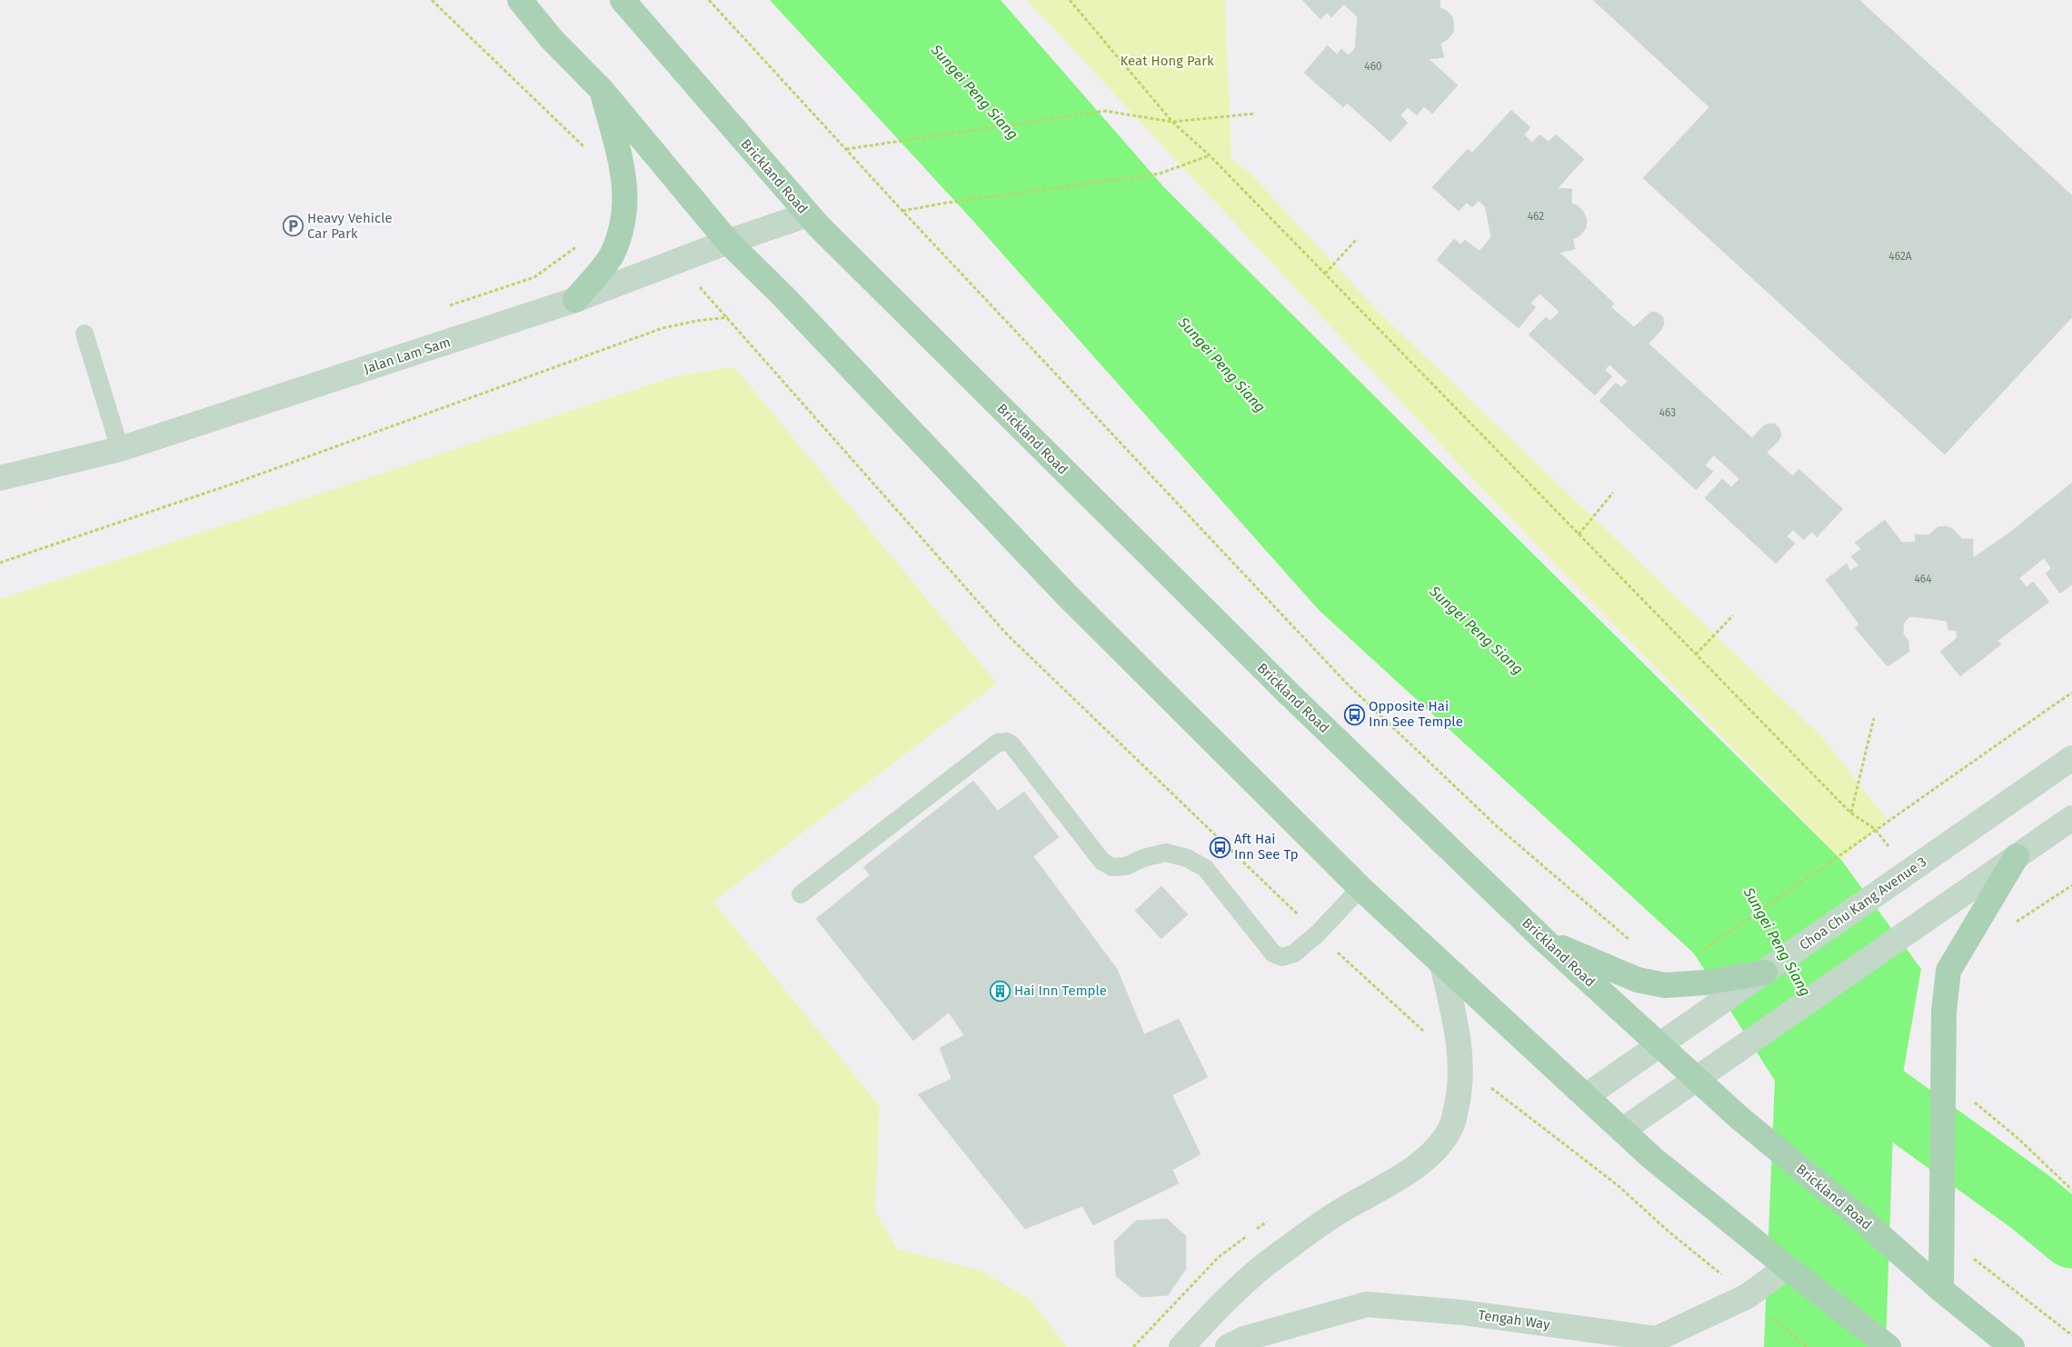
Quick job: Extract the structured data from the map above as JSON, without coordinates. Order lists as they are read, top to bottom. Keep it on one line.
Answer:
{"streets":{"main road":["Brickland Road"],"street":["Jalan Lam Sam","Choa Chu Kang Avenue 3","Tengah Way"]},"crossings":[["Brickland Road","Jalan Lam Sam"],["Brickland Road","Choa Chu Kang Avenue 3"]],"water":["Sungei Peng Siang"],"parks":["Keat Hong Park"],"places":{"parking":["Heavy Vehicle Car Park"],"bus stop":["Opposite Hai Inn See Temple","Aft Hai Inn See Tp"],"building":["Hai Inn Temple"]},"house_numbers":["460","462","462A","463","464"]}
